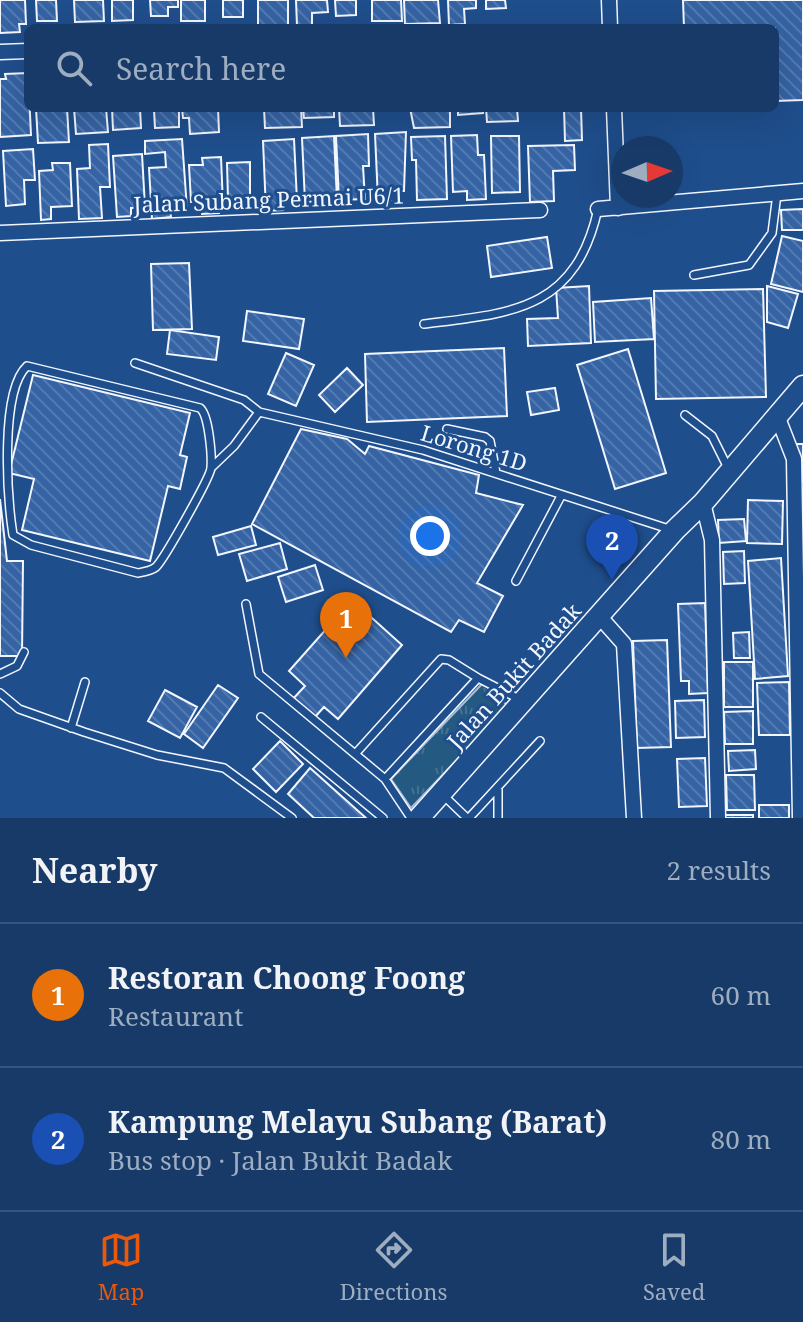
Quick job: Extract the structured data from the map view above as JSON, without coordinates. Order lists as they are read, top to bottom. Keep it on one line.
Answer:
{"streets":{"main road":["Jalan Bukit Badak"],"street":["Jalan Subang Permai U6/1"],"lane":["Lorong 1D"]},"crossings":[["Lorong 1D","Jalan Bukit Badak"]],"north":"right","page":{"search":"Search here","pins":["2","1"],"heading":["Nearby","2 results"],"list":[{"mark":"1","name":"Restoran Choong Foong","note":"Restaurant","value":"60 m"},{"mark":"2","name":"Kampung Melayu Subang (Barat)","note":"Bus stop · Jalan Bukit Badak","value":"80 m"}],"nav":["Map","Directions","Saved"]}}
